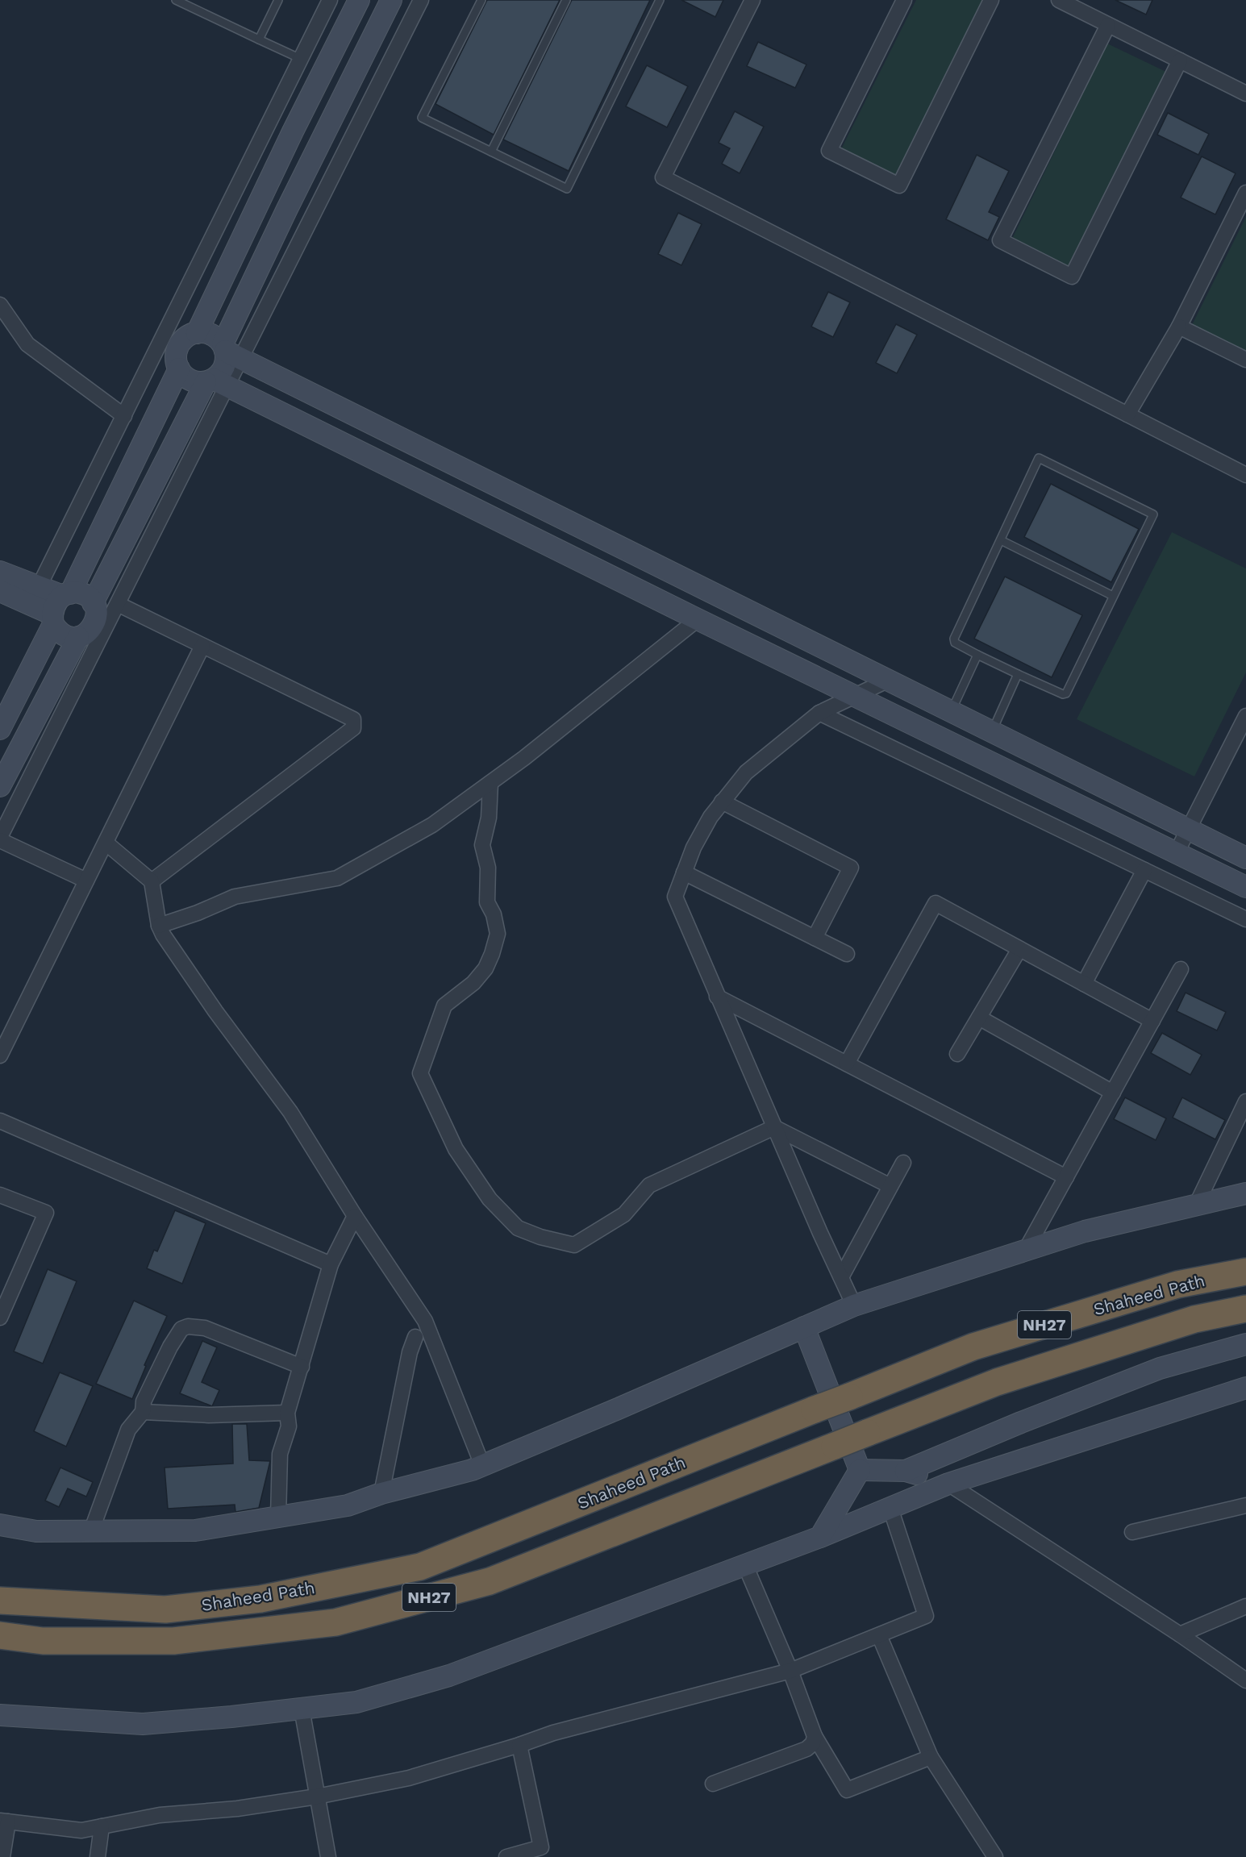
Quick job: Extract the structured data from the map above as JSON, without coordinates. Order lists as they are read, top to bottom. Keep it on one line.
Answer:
{"streets":{"highway":["Shaheed Path","NH27"]}}
